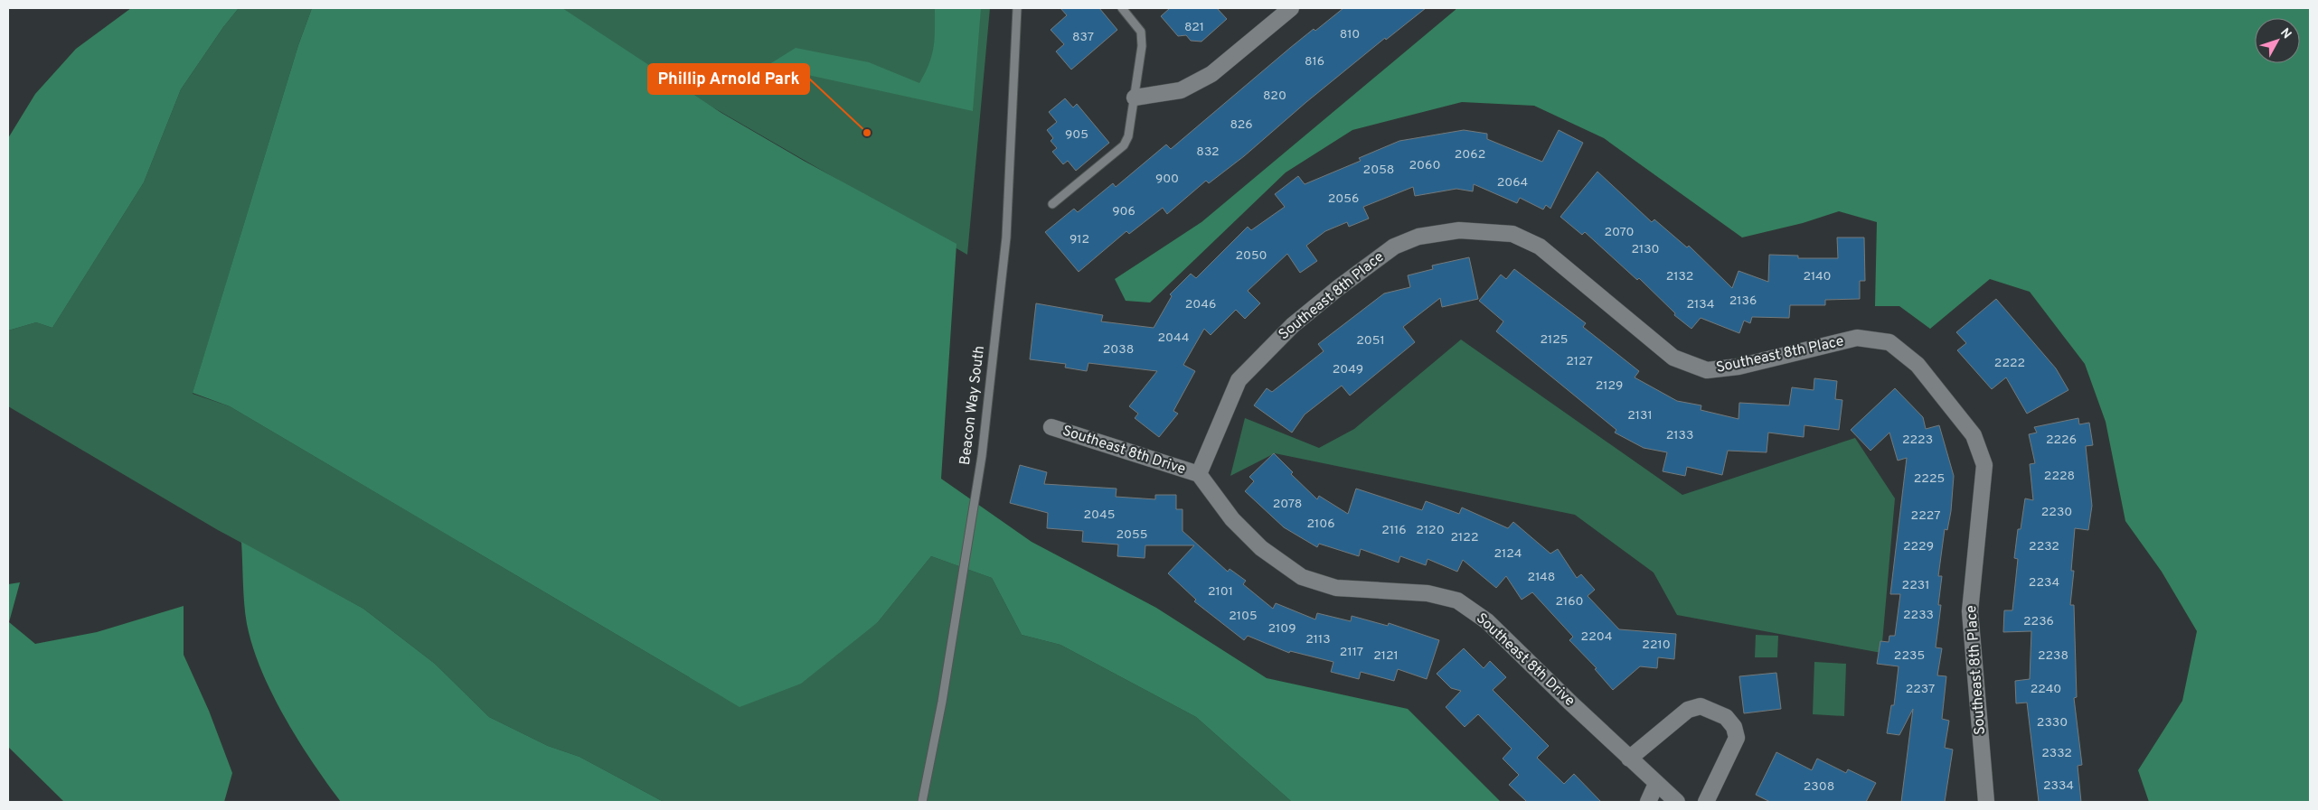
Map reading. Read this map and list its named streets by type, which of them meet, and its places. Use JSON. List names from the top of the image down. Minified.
{"streets":{"street":["Southeast 8th Place","Southeast 8th Drive"],"lane":["Beacon Way South"]},"crossings":[["Southeast 8th Place","Southeast 8th Drive"]],"places":["Phillip Arnold Park"],"house_numbers":["821","810","837","816","820","826","905","832","2062","2060","2058","900","2064","2056","906","2070","912","2130","2050","2132","2140","2136","2046","2134","2044","2125","2051","2038","2127","2222","2049","2129","2131","2133","2223","2226","2228","2225","2078","2230","2045","2227","2106","2116","2120","2055","2122","2229","2232","2124","2148","2234","2231","2101","2160","2233","2105","2236","2109","2204","2113","2210","2117","2121","2235","2238","2237","2240","2330","2332","2334","2308"],"north":"top right"}
